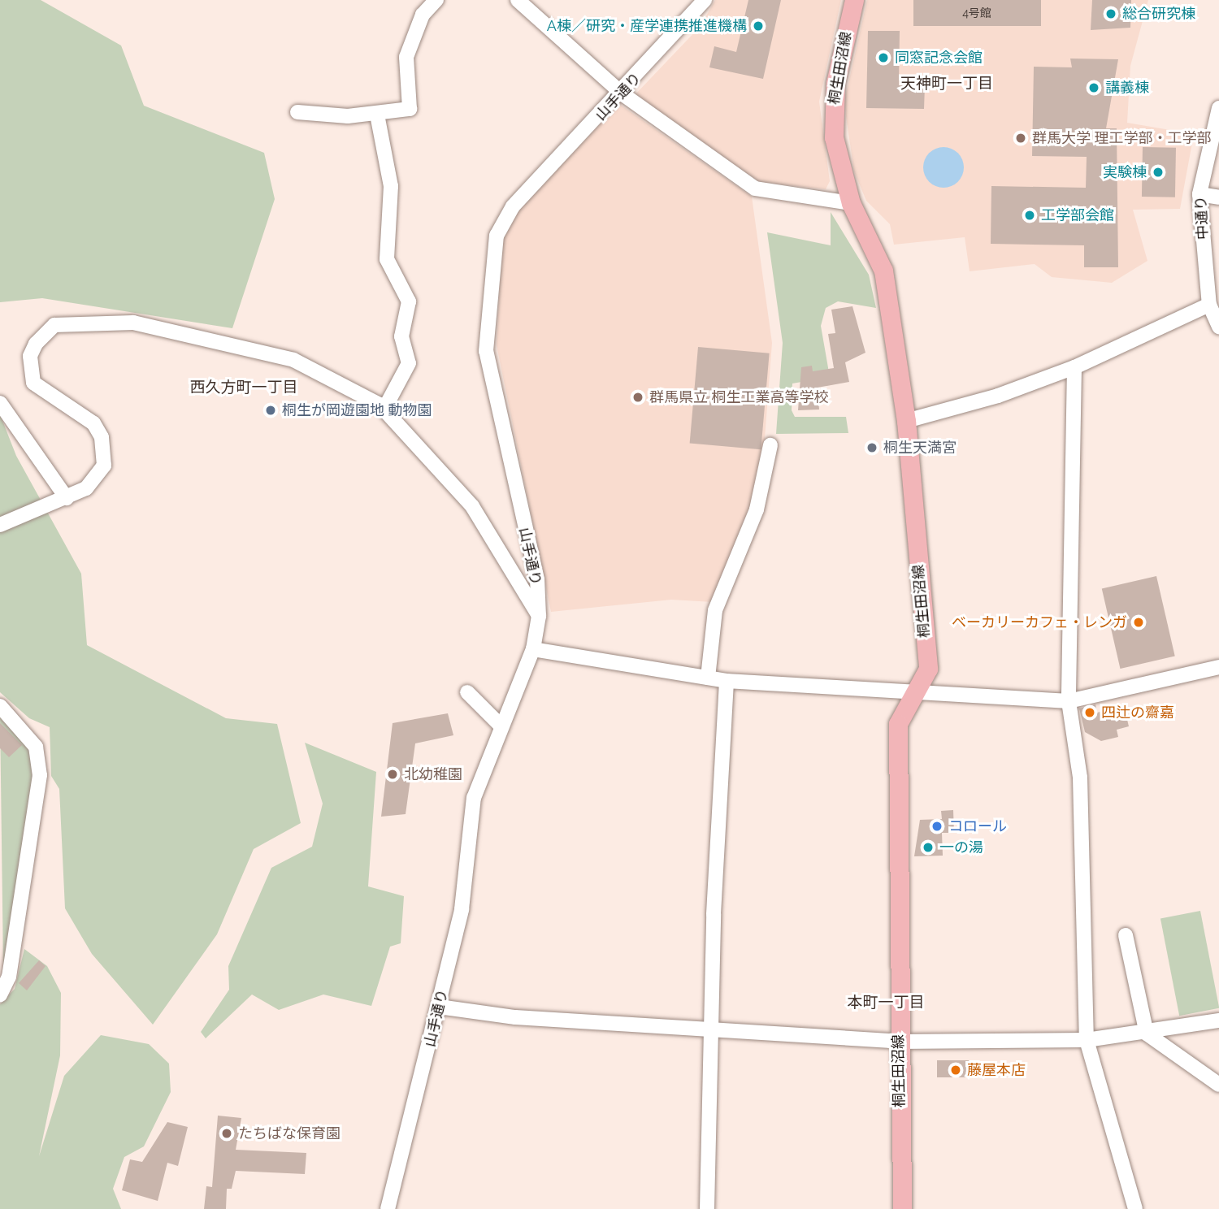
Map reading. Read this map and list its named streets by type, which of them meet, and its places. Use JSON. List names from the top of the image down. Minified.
{"streets":{"main road":["桐生田沼線"],"street":["山手通り","中通り"]},"districts":["天神町一丁目","西久方町一丁目","本町一丁目"],"places":["総合研究棟","A棟／研究・産学連携推進機構","同窓記念会館","講義棟","群馬大学 理工学部・工学部","実験棟","工学部会館","群馬県立 桐生工業高等学校","桐生が岡遊園地 動物園","桐生天満宮","ベーカリーカフェ・レンガ","四辻の齋嘉","北幼稚園","コロール","一の湯","藤屋本店","たちばな保育園"],"house_numbers":["4号館"]}
